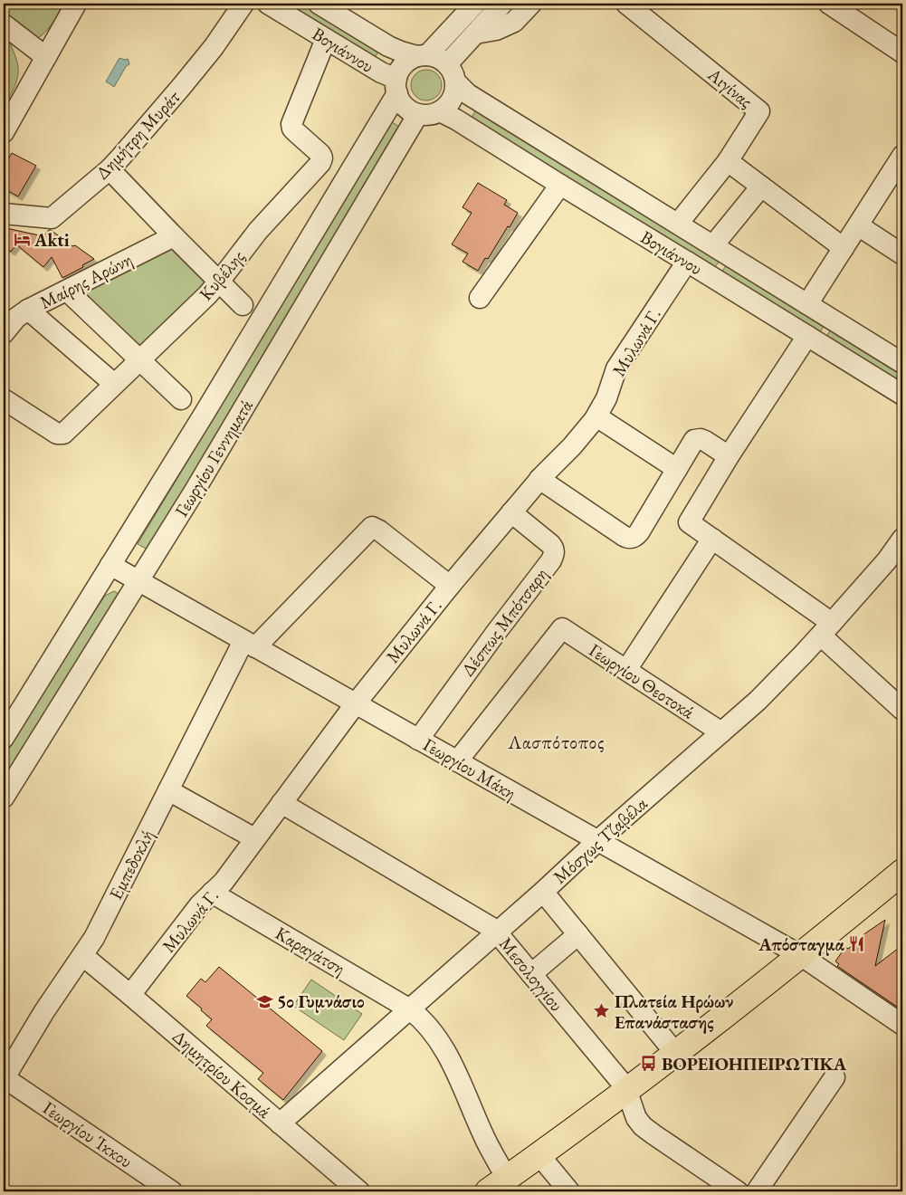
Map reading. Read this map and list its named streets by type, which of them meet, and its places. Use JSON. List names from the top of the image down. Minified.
{"streets":{"street":["Βογιάννου","Αιγίνας","Δημήτρη Μυράτ","Κυβέλης","Μαίρης Αρώνη","Μυλωνά Γ.","Γεωργίου Γεννηματά","Δέσπως Μπότσαρη","Γεωργίου Θεοτοκά","Γεωργίου Μάκη","Μόσχως Τζαβέλα","Εμπεδοκλή","Καραγάτση","Μεσολογγίου","Δημητρίου Κοσμά","Γεωργίου Ίκκου"]},"crossings":[["Βογιάννου","Κυβέλης"],["Βογιάννου","Μυλωνά Γ."],["Βογιάννου","Γεωργίου Γεννηματά"],["Μυλωνά Γ.","Δέσπως Μπότσαρη"],["Μυλωνά Γ.","Γεωργίου Μάκη"],["Μυλωνά Γ.","Εμπεδοκλή"],["Μυλωνά Γ.","Καραγάτση"],["Μυλωνά Γ.","Μεσολογγίου"],["Μυλωνά Γ.","Δημητρίου Κοσμά"],["Γεωργίου Γεννηματά","Γεωργίου Μάκη"],["Δέσπως Μπότσαρη","Γεωργίου Μάκη"],["Γεωργίου Θεοτοκά","Γεωργίου Μάκη"],["Γεωργίου Θεοτοκά","Μόσχως Τζαβέλα"],["Γεωργίου Μάκη","Μόσχως Τζαβέλα"],["Γεωργίου Μάκη","Εμπεδοκλή"],["Μόσχως Τζαβέλα","Καραγάτση"],["Μόσχως Τζαβέλα","Μεσολογγίου"],["Μόσχως Τζαβέλα","Δημητρίου Κοσμά"],["Εμπεδοκλή","Δημητρίου Κοσμά"],["Εμπεδοκλή","Γεωργίου Ίκκου"]],"districts":["Λασπότοπος"],"places":{"hotel":["Akti"],"restaurant":["Απόσταγμα"],"school or university":["5ο Γυμνάσιο"],"place":["Πλατεία Ηρώων Επανάστασης"],"bus stop":["ΒΟΡΕΙΟΗΠΕΙΡΩΤΙΚΑ"]}}
